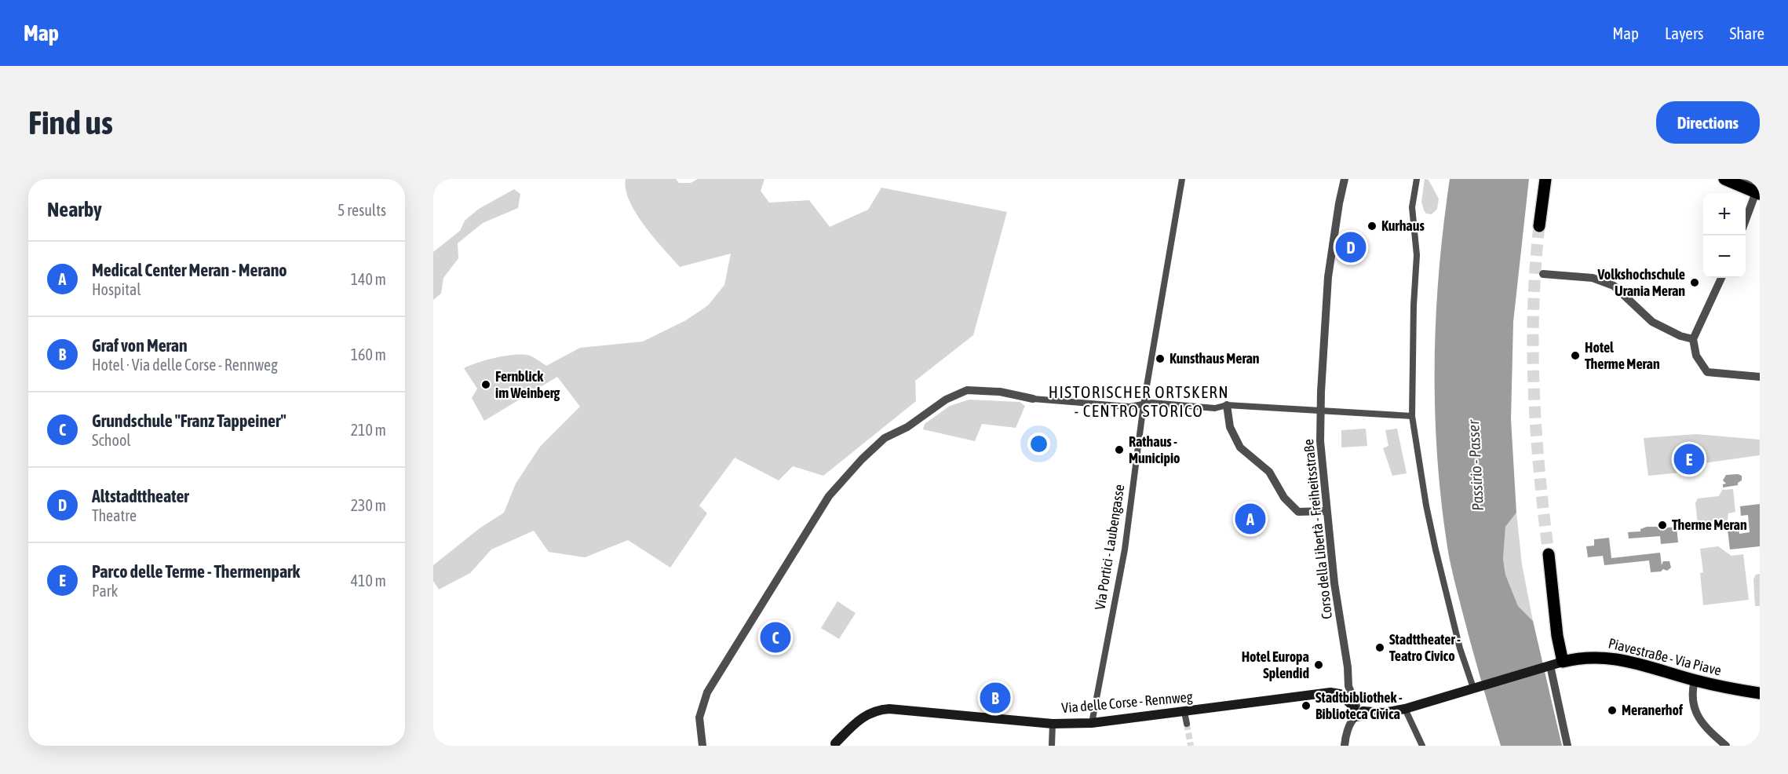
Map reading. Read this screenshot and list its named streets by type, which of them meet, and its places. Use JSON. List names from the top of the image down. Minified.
{"streets":{"main road":["Piavestraße - Via Piave","Via delle Corse - Rennweg"],"street":["Corso della Libertà - Freiheitsstraße","Via Portici - Laubengasse"]},"crossings":[["Corso della Libertà - Freiheitsstraße","Via delle Corse - Rennweg"],["Via Portici - Laubengasse","Via delle Corse - Rennweg"]],"districts":["HISTORISCHER ORTSKERN - CENTRO STORICO"],"water":["Passirio - Passer"],"places":["Kurhaus","Volkshochschule Urania Meran","Hotel Therme Meran","Kunsthaus Meran","Fernblick im Weinberg","Rathaus - Municipio","Therme Meran","Stadttheater - Teatro Civico","Hotel Europa Splendid","Stadtbibliothek - Biblioteca Civica","Meranerhof"],"page":{"header":"Map","nav":["Map","Layers","Share"],"buttons":"Directions","title":"Find us","heading":["Nearby","5 results"],"map_buttons":["+","−"],"pins":["D","E","A","C","B"],"list":[{"mark":"A","name":"Medical Center Meran - Merano","note":"Hospital","value":"140 m"},{"mark":"B","name":"Graf von Meran","note":"Hotel · Via delle Corse - Rennweg","value":"160 m"},{"mark":"C","name":"Grundschule \"Franz Tappeiner\"","note":"School","value":"210 m"},{"mark":"D","name":"Altstadttheater","note":"Theatre","value":"230 m"},{"mark":"E","name":"Parco delle Terme - Thermenpark","note":"Park","value":"410 m"}]}}
